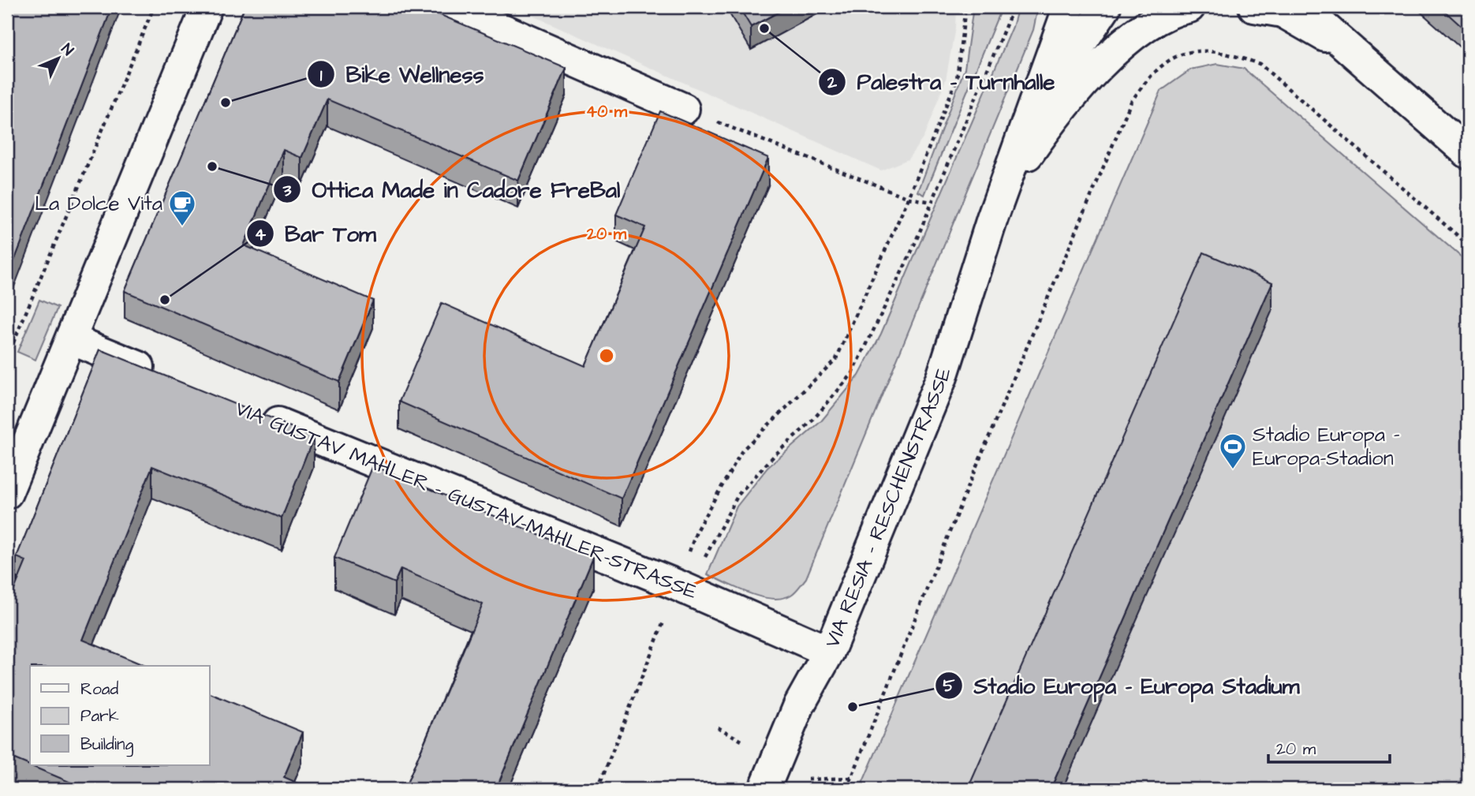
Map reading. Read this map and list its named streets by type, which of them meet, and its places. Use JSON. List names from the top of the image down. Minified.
{"streets":{"main road":["VIA GUSTAV MAHLER - GUSTAV-MAHLER-STRASSE","VIA RESIA - RESCHENSTRASSE"]},"crossings":[["VIA GUSTAV MAHLER - GUSTAV-MAHLER-STRASSE","VIA RESIA - RESCHENSTRASSE"]],"places":{"other":["Palestra - Turnhalle","Bike Wellness","Ottica Made in Cadore FreBal","Bar Tom","Stadio Europa - Europa Stadium"],"cafe":["La Dolce Vita"],"sports":["Stadio Europa - Europa-Stadion"]},"legend":["Road","Park","Building"],"scale_bar":"20 m","north":"top right","rings":["40 m","20 m"]}
